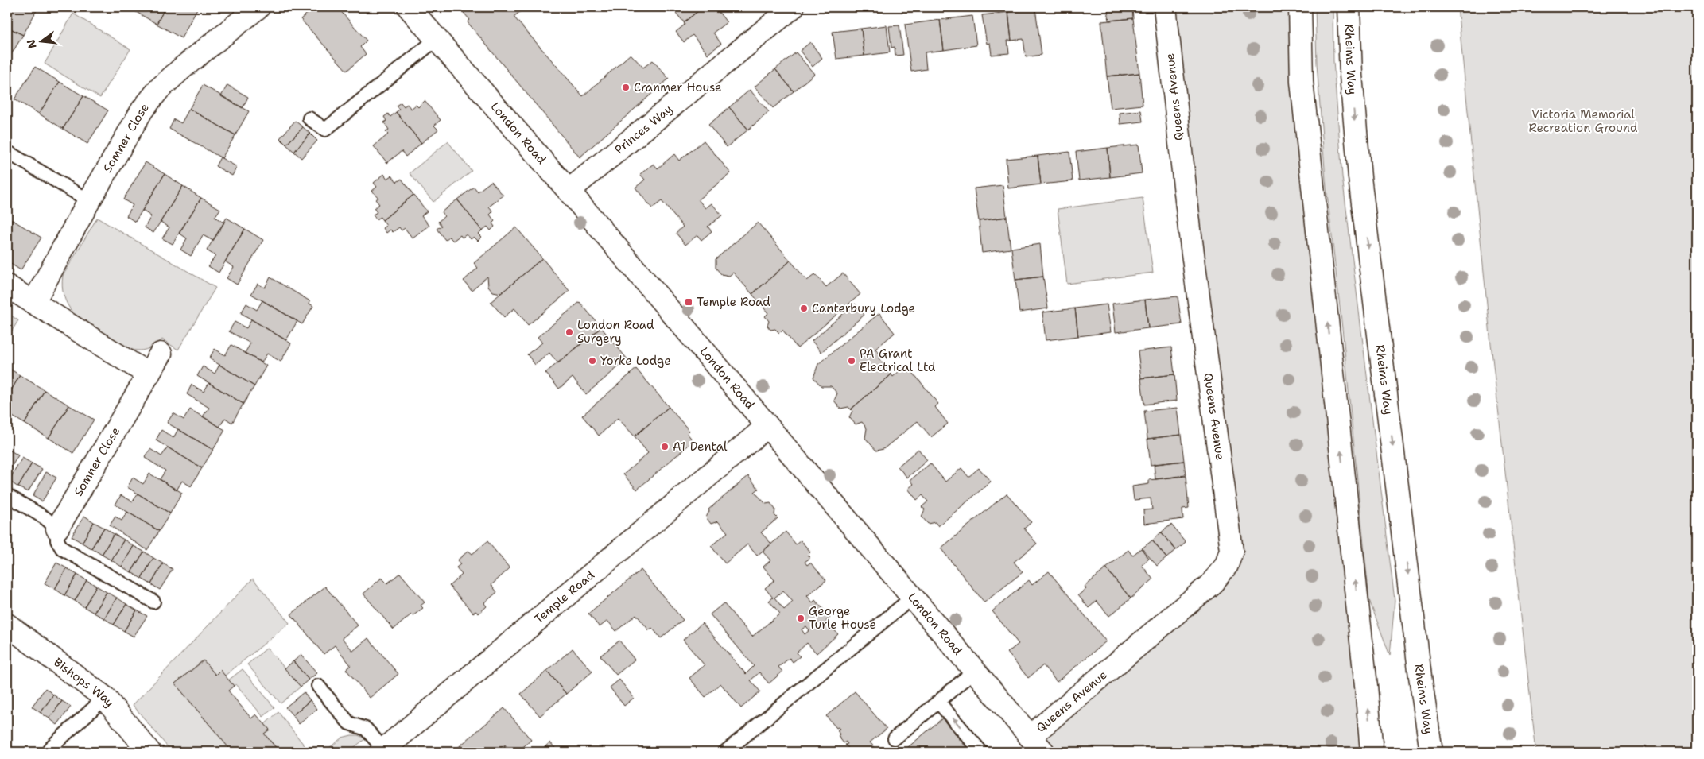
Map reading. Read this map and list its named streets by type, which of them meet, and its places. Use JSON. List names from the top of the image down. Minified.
{"streets":{"street":["Rheims Way","Queens Avenue","Princes Way","London Road","Somner Close","Temple Road","Bishops Way"]},"crossings":[["Queens Avenue","London Road"],["Princes Way","London Road"],["London Road","Temple Road"]],"parks":["Victoria Memorial Recreation Ground"],"places":{"other":["Cranmer House","Canterbury Lodge","London Road Surgery","Yorke Lodge","PA Grant Electrical Ltd","A1 Dental","George Turle House"],"transit":["Temple Road"]},"north":"left"}
